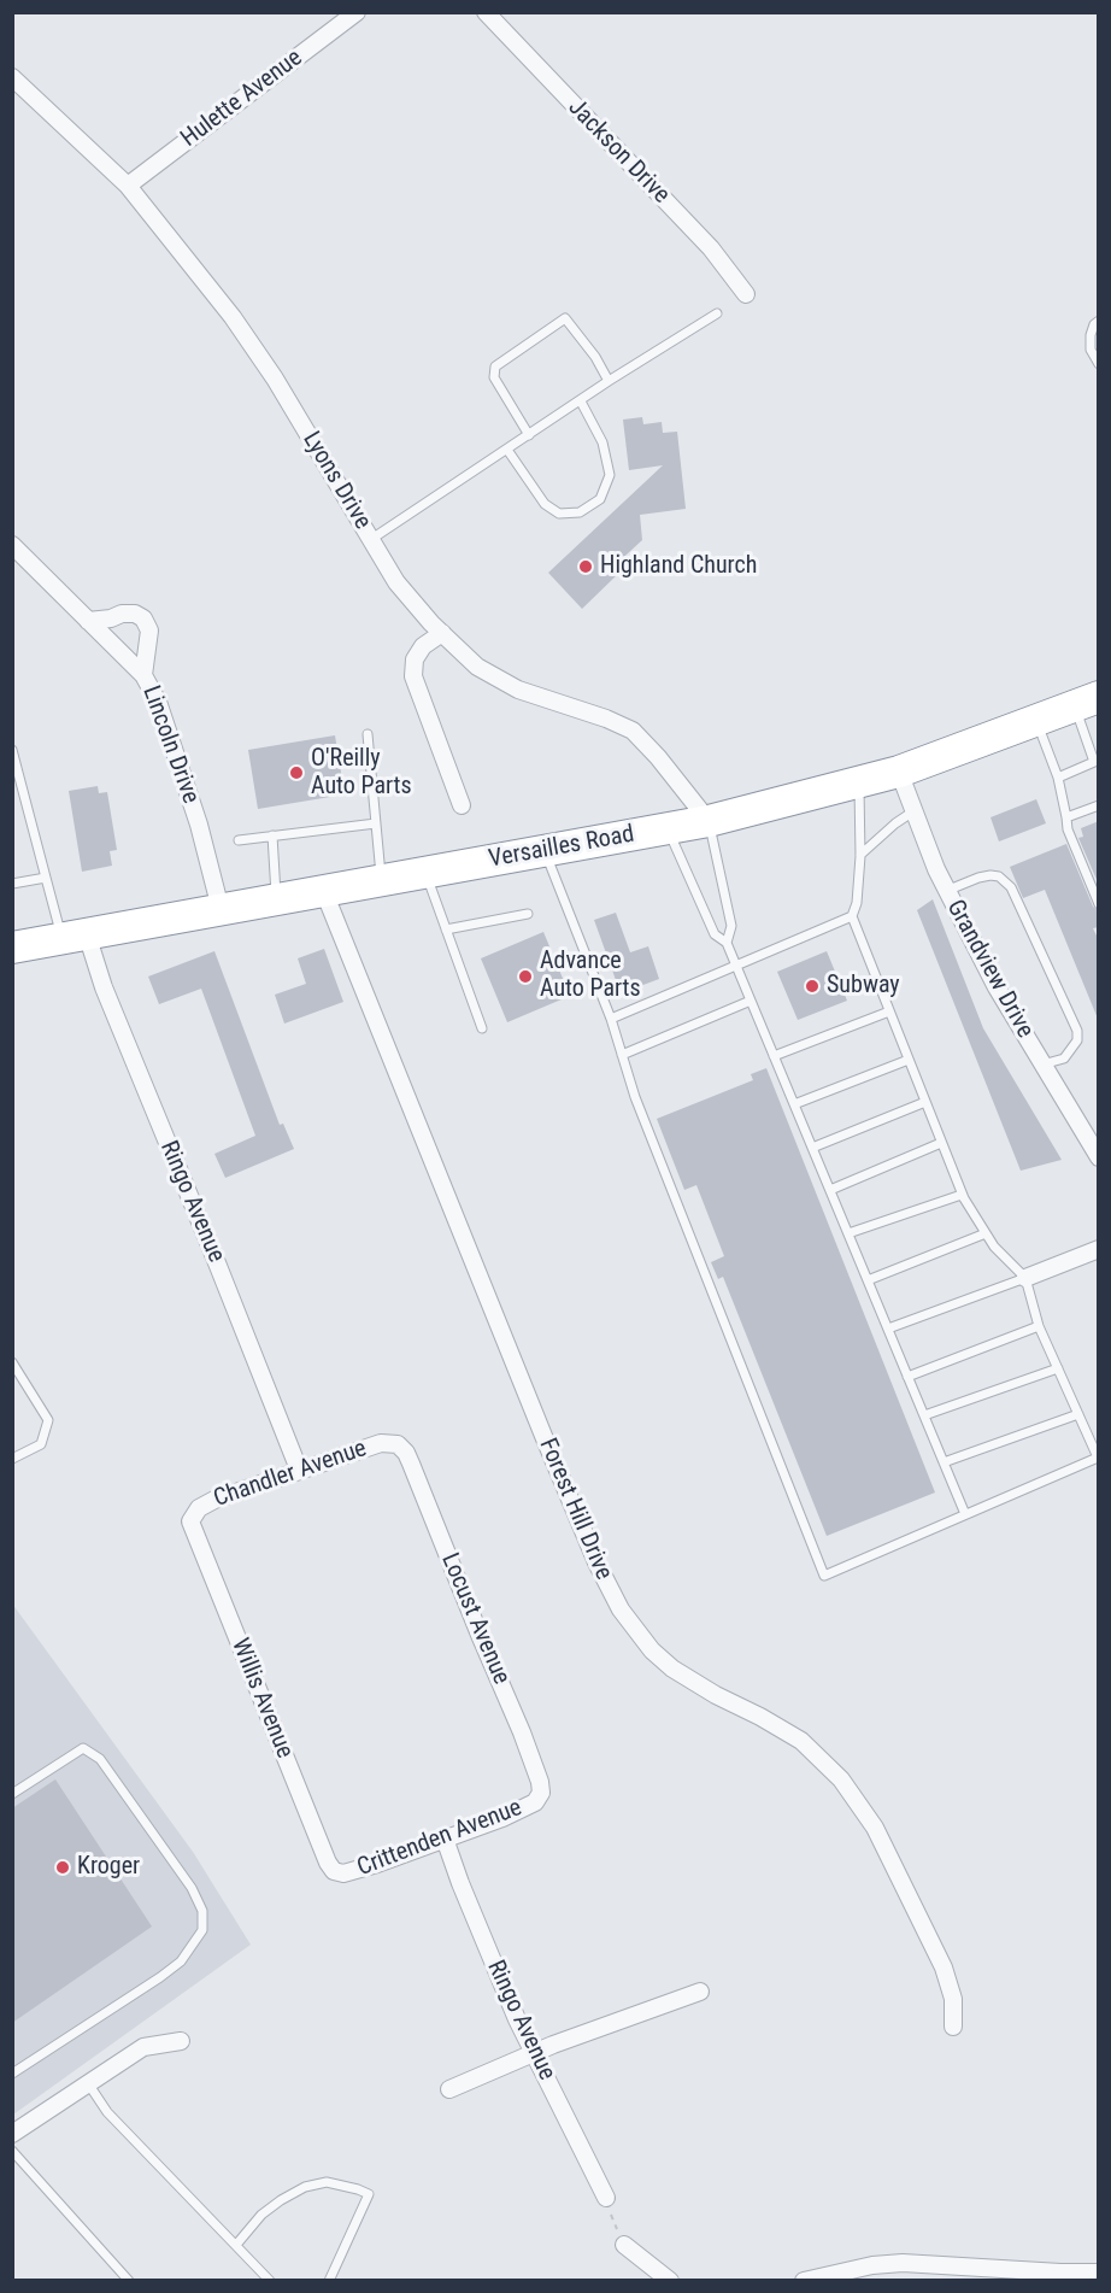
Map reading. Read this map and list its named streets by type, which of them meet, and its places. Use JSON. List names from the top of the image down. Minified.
{"streets":{"highway":["Versailles Road"],"street":["Hulette Avenue","Jackson Drive","Lyons Drive","Lincoln Drive","Grandview Drive","Ringo Avenue","Chandler Avenue","Forest Hill Drive","Locust Avenue","Willis Avenue","Crittenden Avenue"]},"crossings":[["Hulette Avenue","Lyons Drive"],["Lyons Drive","Versailles Road"],["Lincoln Drive","Versailles Road"],["Versailles Road","Grandview Drive"],["Versailles Road","Ringo Avenue"],["Versailles Road","Forest Hill Drive"],["Ringo Avenue","Chandler Avenue"],["Ringo Avenue","Crittenden Avenue"],["Chandler Avenue","Locust Avenue"],["Chandler Avenue","Willis Avenue"],["Locust Avenue","Crittenden Avenue"],["Willis Avenue","Crittenden Avenue"]],"places":["Highland Church","O'Reilly Auto Parts","Advance Auto Parts","Subway","Kroger"]}
